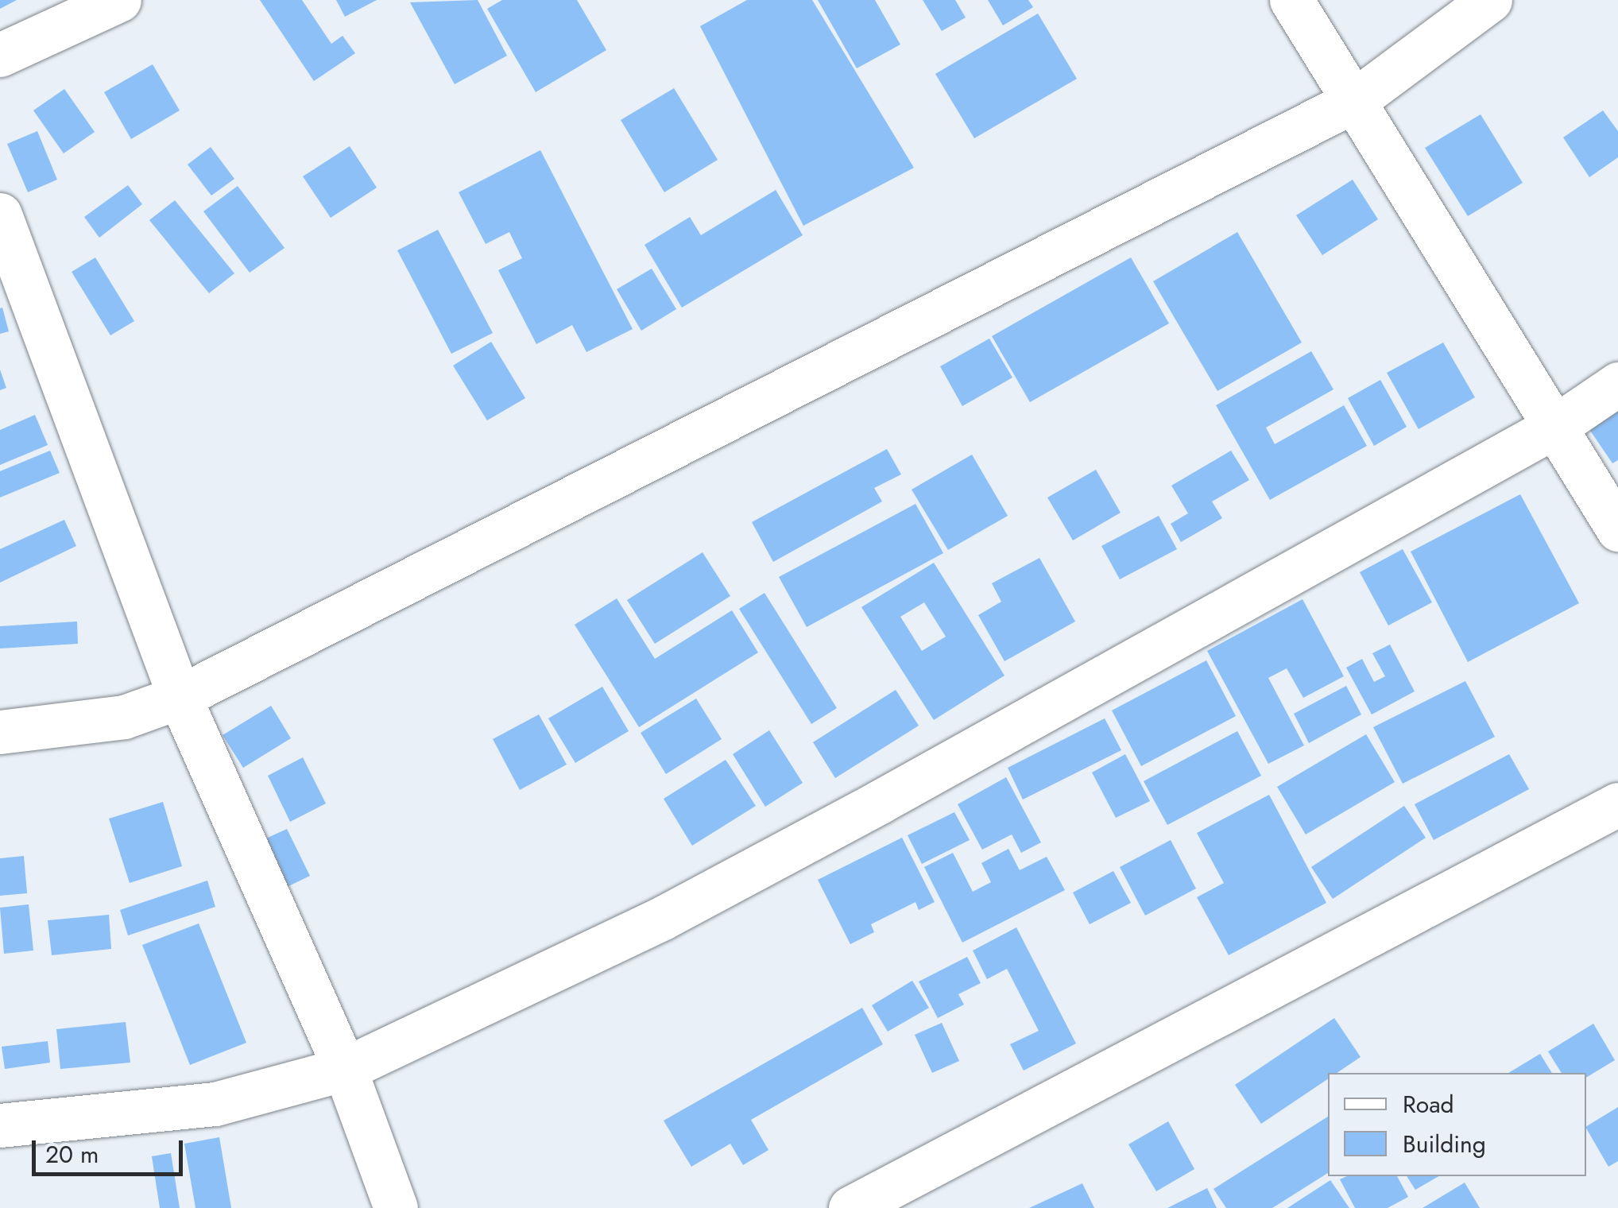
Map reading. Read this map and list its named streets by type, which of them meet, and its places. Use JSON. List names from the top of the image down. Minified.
{"legend":["Road","Building"],"scale_bar":"20 m"}
